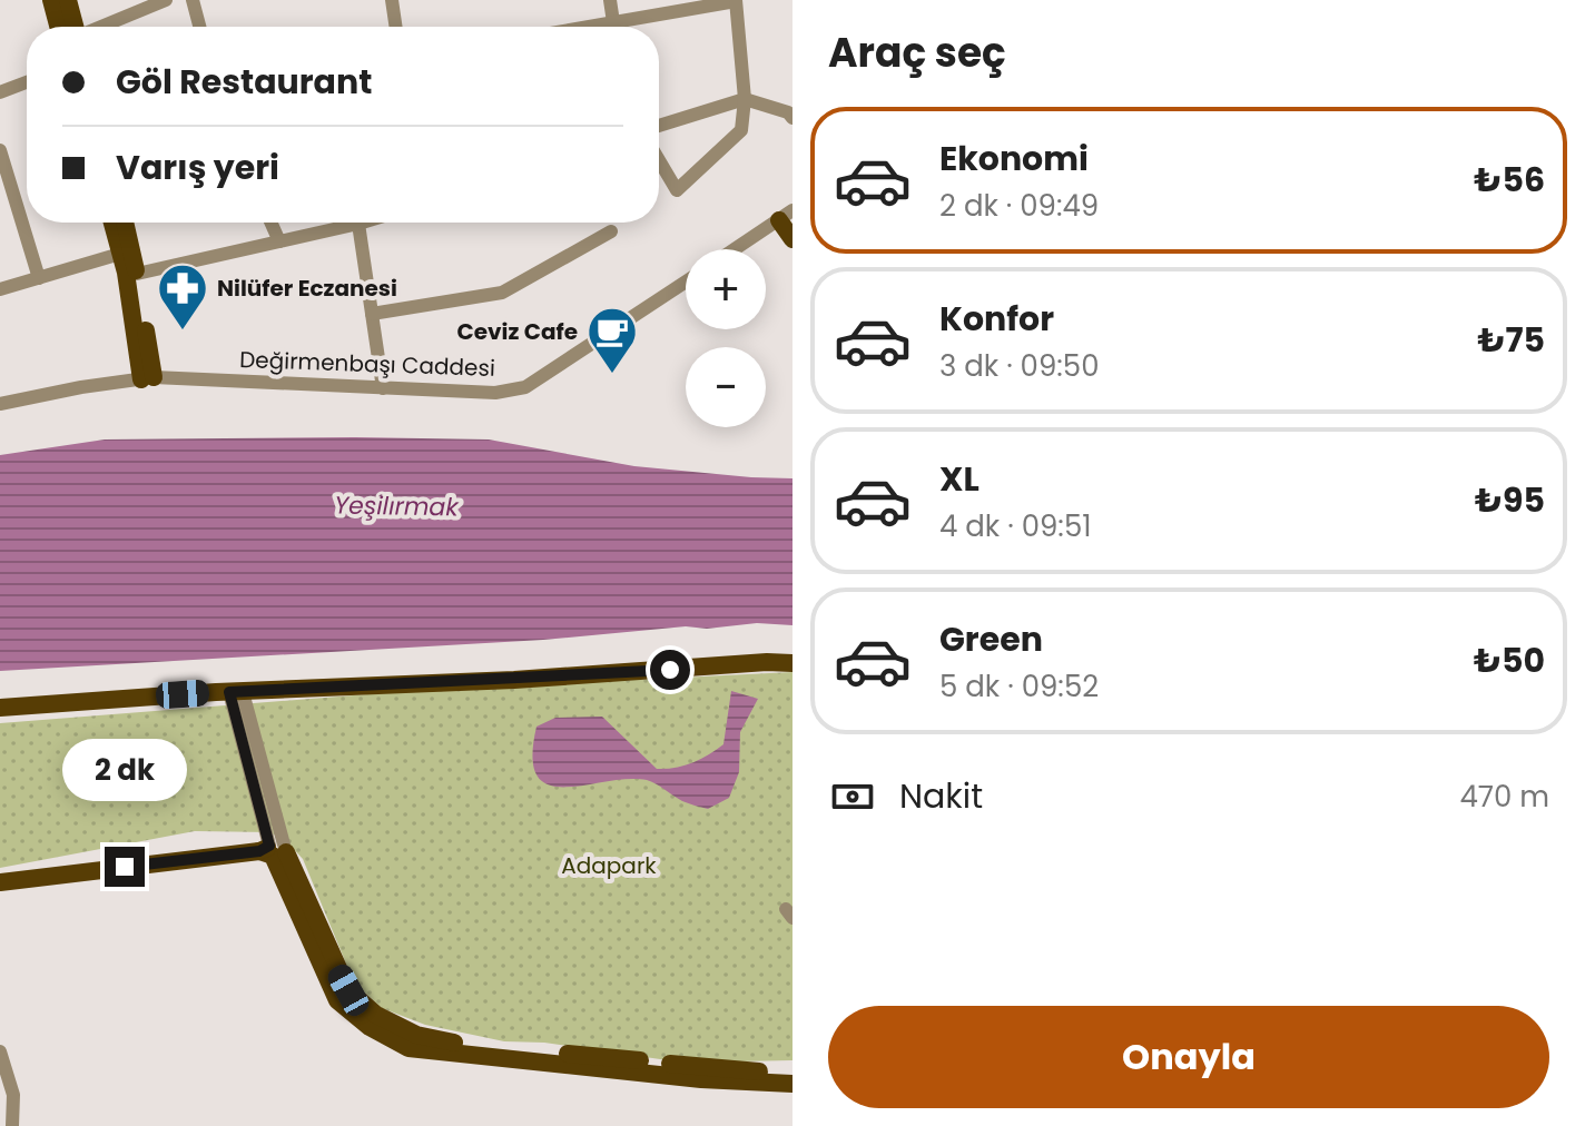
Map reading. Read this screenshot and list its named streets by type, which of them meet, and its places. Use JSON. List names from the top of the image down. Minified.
{"streets":{"street":["Değirmenbaşı Caddesi"]},"water":["Yeşilırmak"],"parks":["Adapark"],"places":{"pharmacy":["Nilüfer Eczanesi"],"cafe":["Ceviz Cafe"]},"page":{"heading":"Araç seç","banner":["Göl Restaurant","Varış yeri"],"list":[{"name":"Ekonomi","note":"2 dk · 09:49","value":"₺56"},{"name":"Konfor","note":"3 dk · 09:50","value":"₺75"},{"name":"XL","note":"4 dk · 09:51","value":"₺95"},{"name":"Green","note":"5 dk · 09:52","value":"₺50"}],"map_buttons":["+","−"],"bubble":"2 dk","pay":["Nakit","470 m"],"buttons":"Onayla"}}
